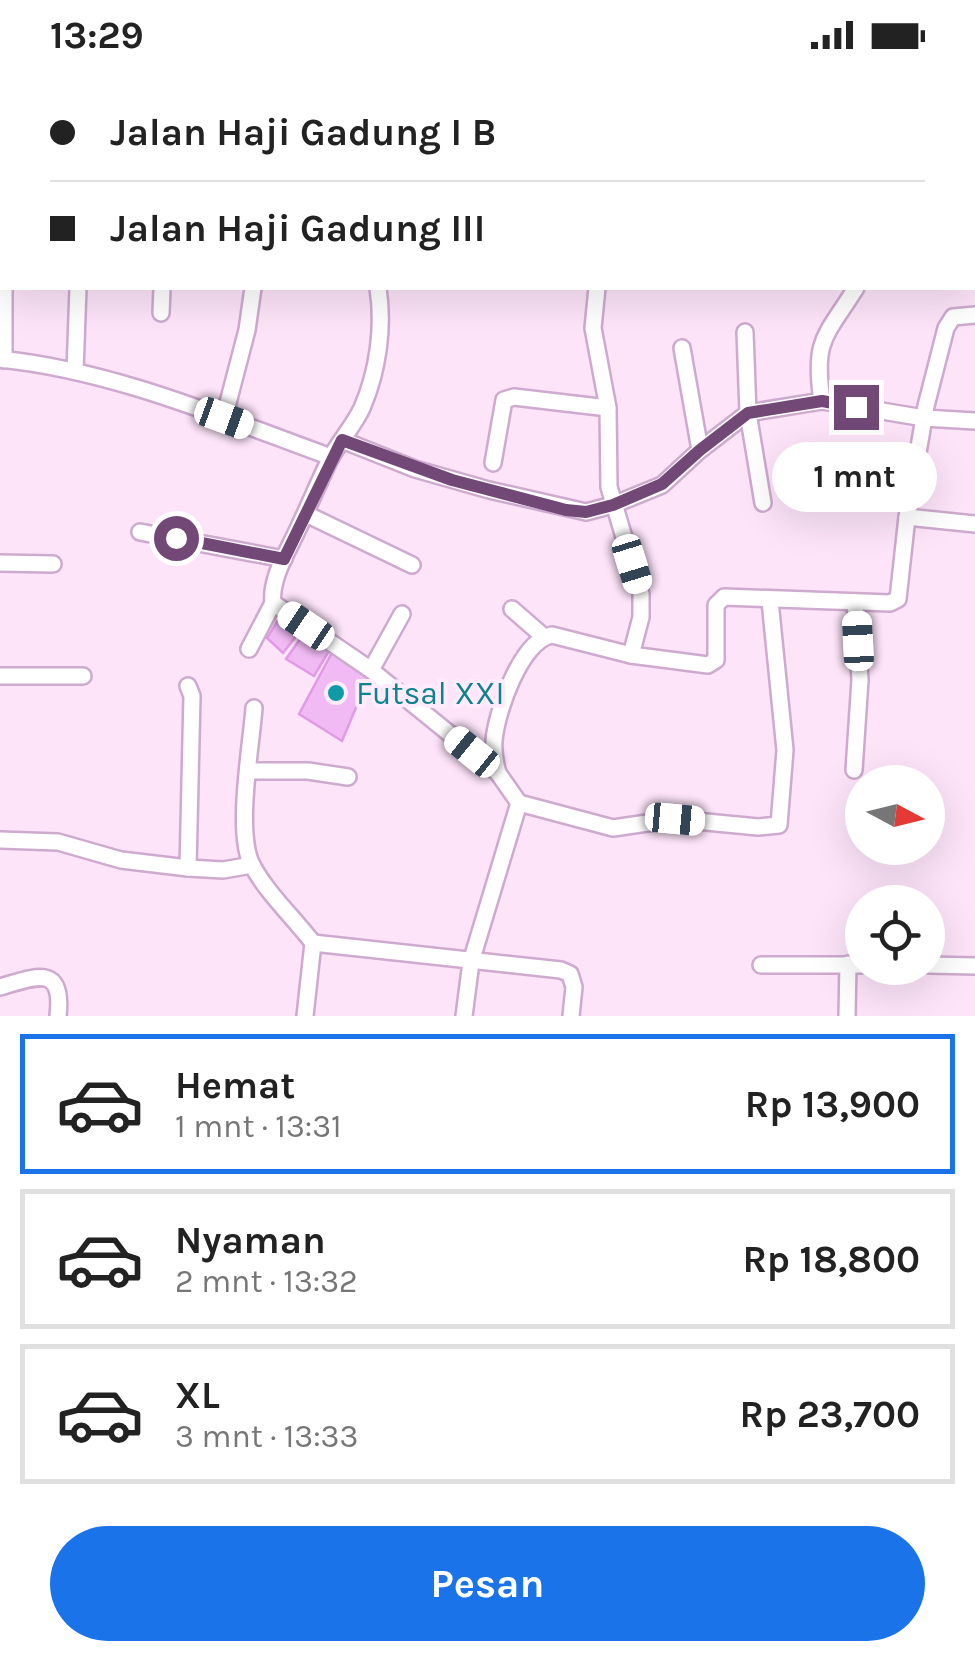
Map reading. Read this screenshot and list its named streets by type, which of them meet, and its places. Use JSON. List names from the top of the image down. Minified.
{"places":["Futsal XXI"],"north":"right","page":{"status":"13:29","banner":["Jalan Haji Gadung I B","Jalan Haji Gadung III"],"bubble":"1 mnt","list":[{"name":"Hemat","note":"1 mnt · 13:31","value":"Rp 13,900"},{"name":"Nyaman","note":"2 mnt · 13:32","value":"Rp 18,800"},{"name":"XL","note":"3 mnt · 13:33","value":"Rp 23,700"}],"buttons":"Pesan"}}
